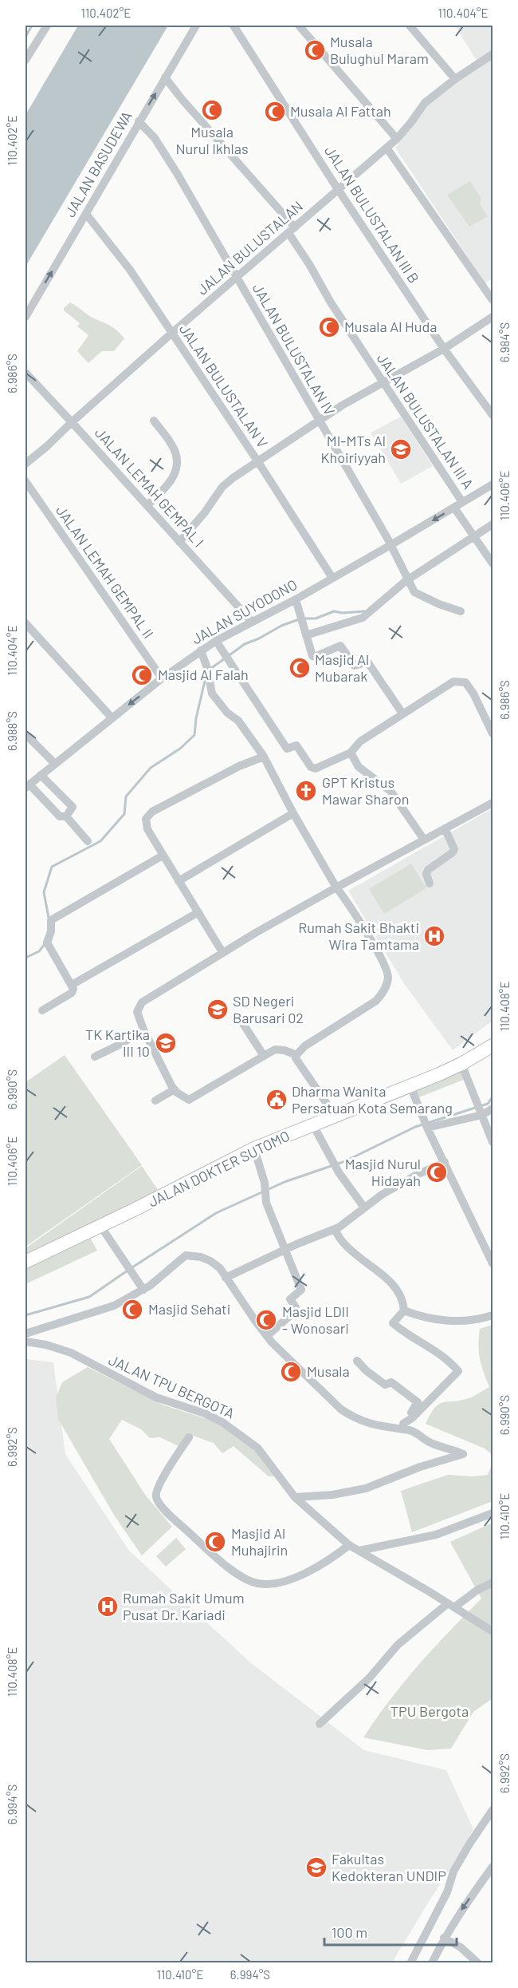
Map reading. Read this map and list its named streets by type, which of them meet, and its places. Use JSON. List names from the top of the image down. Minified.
{"streets":{"highway":["JALAN DOKTER SUTOMO"],"street":["JALAN BASUDEWA","JALAN BULUSTALAN III B","JALAN BULUSTALAN","JALAN BULUSTALAN IV","JALAN BULUSTALAN V","JALAN BULUSTALAN III A","JALAN LEMAH GEMPAL I","JALAN LEMAH GEMPAL II","JALAN SUYODONO","JALAN TPU BERGOTA"]},"crossings":[["JALAN BASUDEWA","JALAN BULUSTALAN IV"],["JALAN BASUDEWA","JALAN BULUSTALAN V"],["JALAN BASUDEWA","JALAN BULUSTALAN III A"],["JALAN BULUSTALAN III B","JALAN BULUSTALAN"],["JALAN BULUSTALAN","JALAN BULUSTALAN IV"],["JALAN BULUSTALAN","JALAN BULUSTALAN V"],["JALAN BULUSTALAN","JALAN BULUSTALAN III A"],["JALAN BULUSTALAN","JALAN LEMAH GEMPAL I"],["JALAN BULUSTALAN IV","JALAN SUYODONO"],["JALAN BULUSTALAN V","JALAN SUYODONO"],["JALAN BULUSTALAN III A","JALAN SUYODONO"],["JALAN LEMAH GEMPAL I","JALAN SUYODONO"],["JALAN LEMAH GEMPAL II","JALAN SUYODONO"]],"one_way":["JALAN BASUDEWA"],"parks":["TPU Bergota"],"places":{"mosque":["Musala Bulughul Maram","Musala Nurul Ikhlas","Musala Al Fattah","Musala Al Huda","Masjid Al Mubarak","Masjid Al Falah","Masjid Nurul Hidayah","Masjid Sehati","Masjid LDII - Wonosari","Musala","Masjid Al Muhajirin"],"school or university":["MI-MTs Al Khoiriyyah","SD Negeri Barusari 02","TK Kartika III 10","Fakultas Kedokteran UNDIP"],"church":["GPT Kristus Mawar Sharon"],"hospital":["Rumah Sakit Bhakti Wira Tamtama","Rumah Sakit Umum Pusat Dr. Kariadi"],"public building":["Dharma Wanita Persatuan Kota Semarang"]},"scale_bar":"100 m","coordinates":["110.402°E","110.404°E","6.984°S","6.986°S","110.406°E","6.988°S","110.408°E","6.990°S","6.992°S","110.410°E","6.994°S"]}
